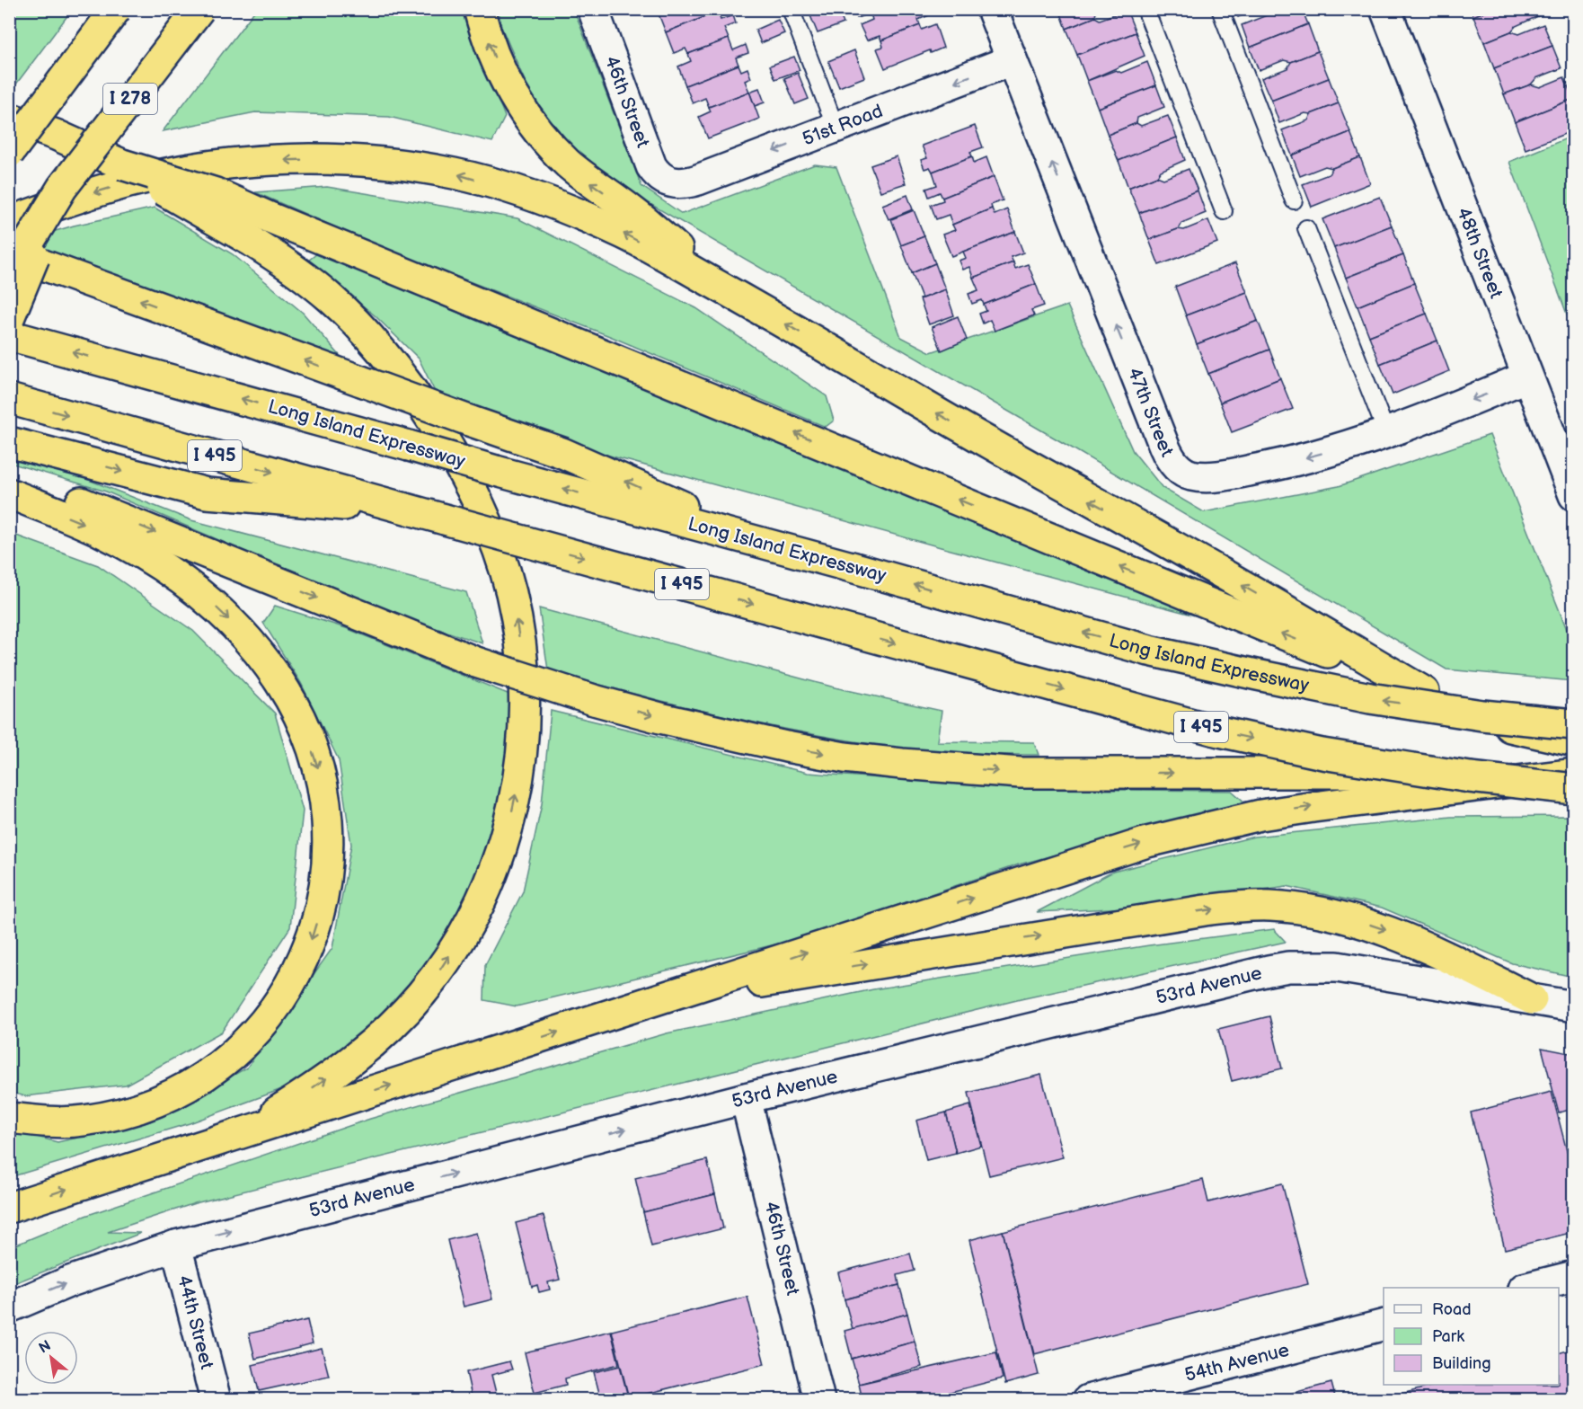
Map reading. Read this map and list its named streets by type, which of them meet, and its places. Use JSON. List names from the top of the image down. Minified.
{"streets":{"highway":["I 278","Long Island Expressway","I 495"],"street":["46th Street","51st Road","48th Street","47th Street","53rd Avenue","44th Street","54th Avenue"]},"crossings":[["46th Street","51st Road"],["46th Street","53rd Avenue"],["51st Road","47th Street"],["48th Street","47th Street"],["53rd Avenue","44th Street"]],"one_way":["51st Road","53rd Avenue"],"legend":["Road","Park","Building"],"north":"top left"}
